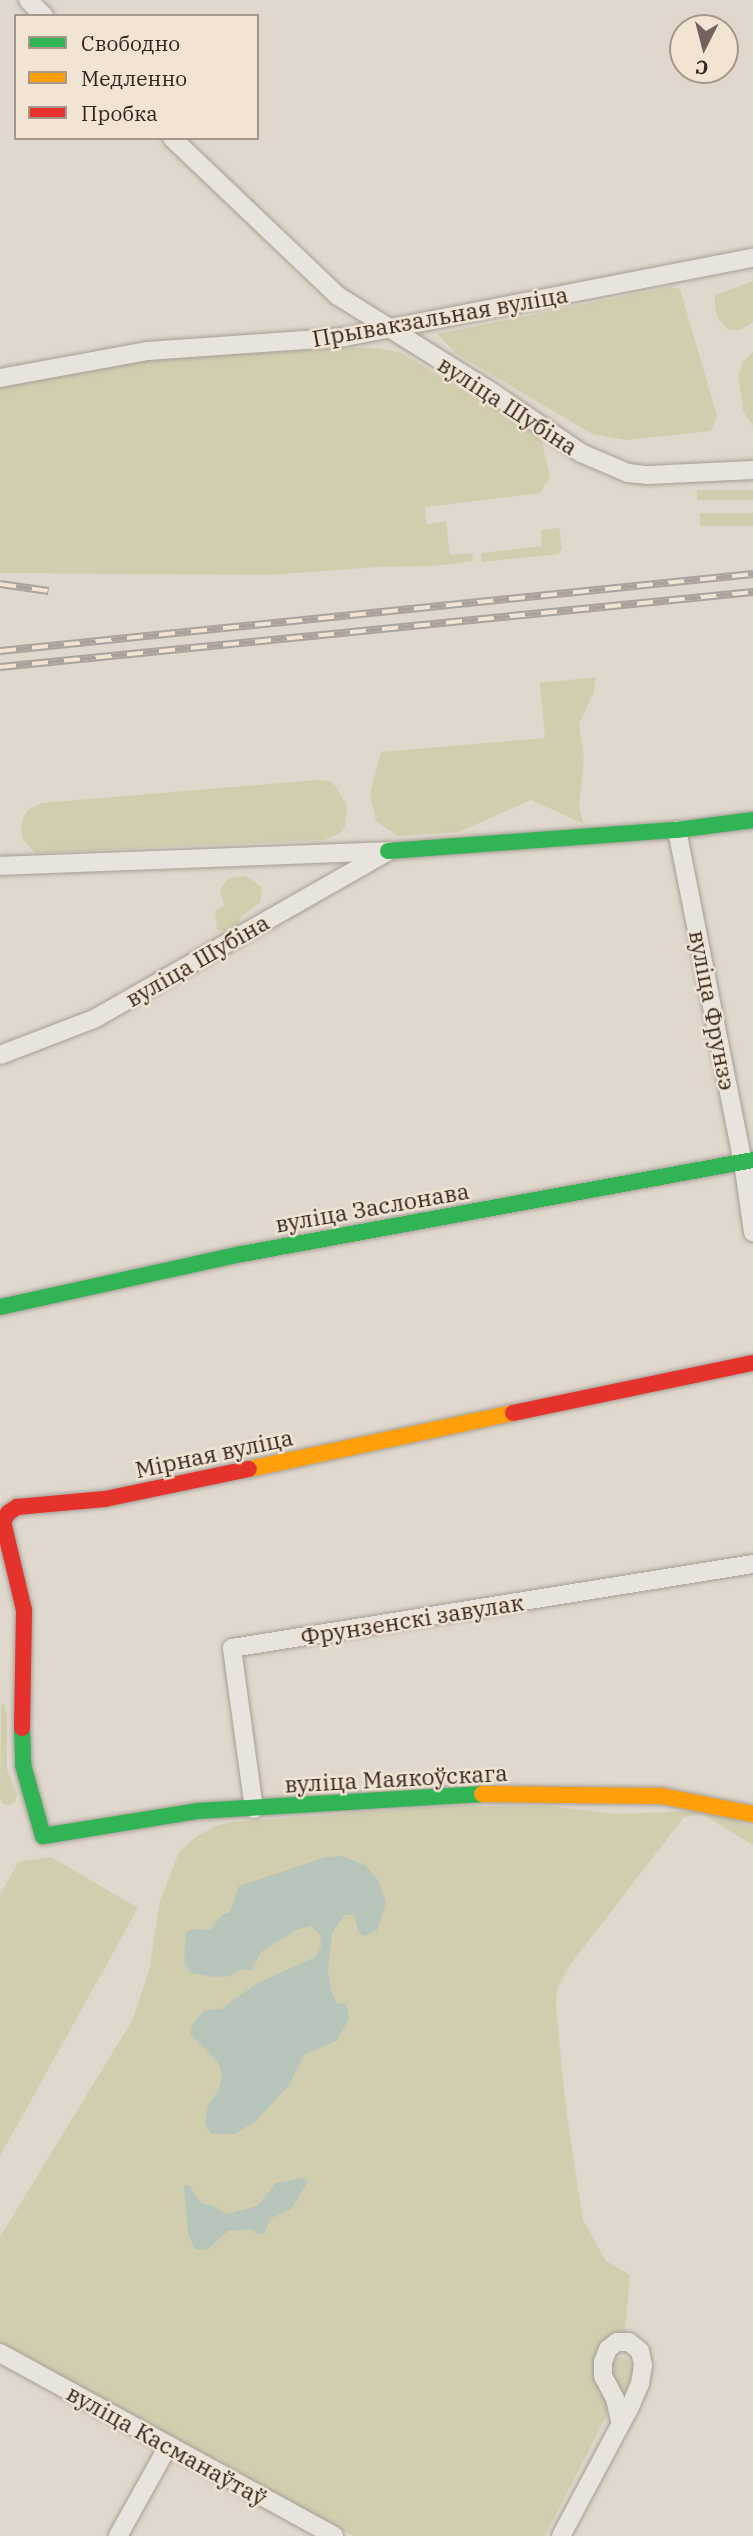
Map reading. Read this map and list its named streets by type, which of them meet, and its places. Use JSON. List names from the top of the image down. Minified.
{"streets":{"street":["Прывакзальная вуліца","вуліца Шубіна","вуліца Фрунзэ","вуліца Заслонава","Мірная вуліца","Фрунзенскі завулак","вуліца Маякоўскага","вуліца Касманаўтаў"]},"crossings":[["Прывакзальная вуліца","вуліца Шубіна"],["вуліца Шубіна","вуліца Фрунзэ"],["вуліца Фрунзэ","вуліца Заслонава"],["Мірная вуліца","вуліца Маякоўскага"],["Фрунзенскі завулак","вуліца Маякоўскага"]],"legend":["Свободно","Медленно","Пробка"],"north":"bottom"}
